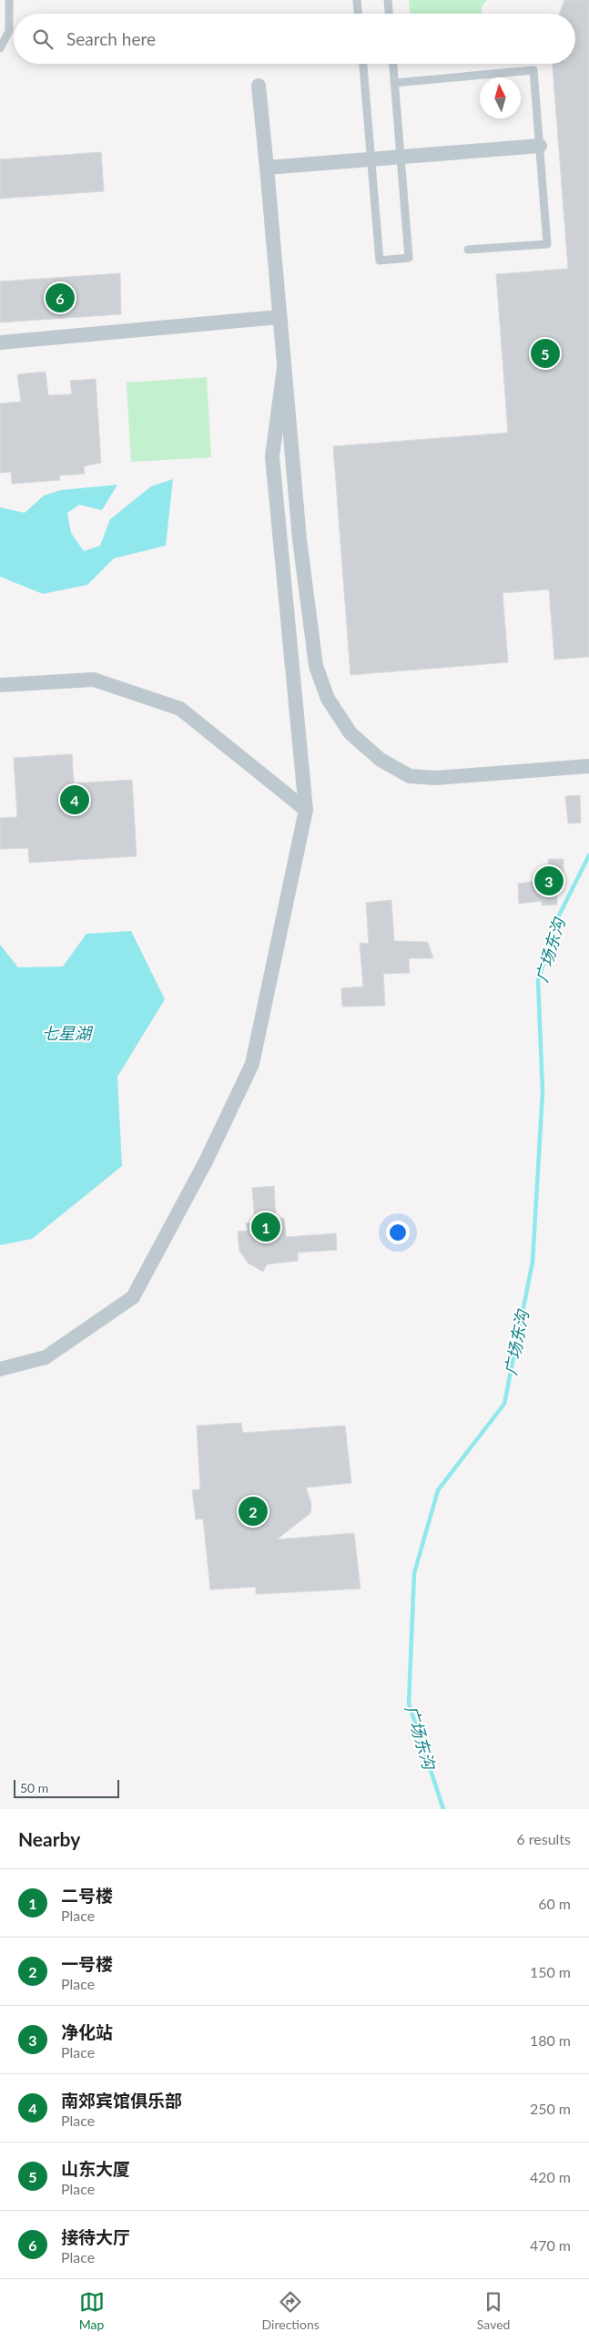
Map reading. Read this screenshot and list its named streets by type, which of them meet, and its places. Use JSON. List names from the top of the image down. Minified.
{"water":["广场东沟","七星湖"],"scale_bar":"50 m","north":"top","page":{"search":"Search here","pins":["6","5","4","3","1","2"],"scale":"50 m","heading":["Nearby","6 results"],"list":[{"mark":"1","name":"二号楼","note":"Place","value":"60 m"},{"mark":"2","name":"一号楼","note":"Place","value":"150 m"},{"mark":"3","name":"净化站","note":"Place","value":"180 m"},{"mark":"4","name":"南郊宾馆俱乐部","note":"Place","value":"250 m"},{"mark":"5","name":"山东大厦","note":"Place","value":"420 m"},{"mark":"6","name":"接待大厅","note":"Place","value":"470 m"}],"nav":["Map","Directions","Saved"]}}
